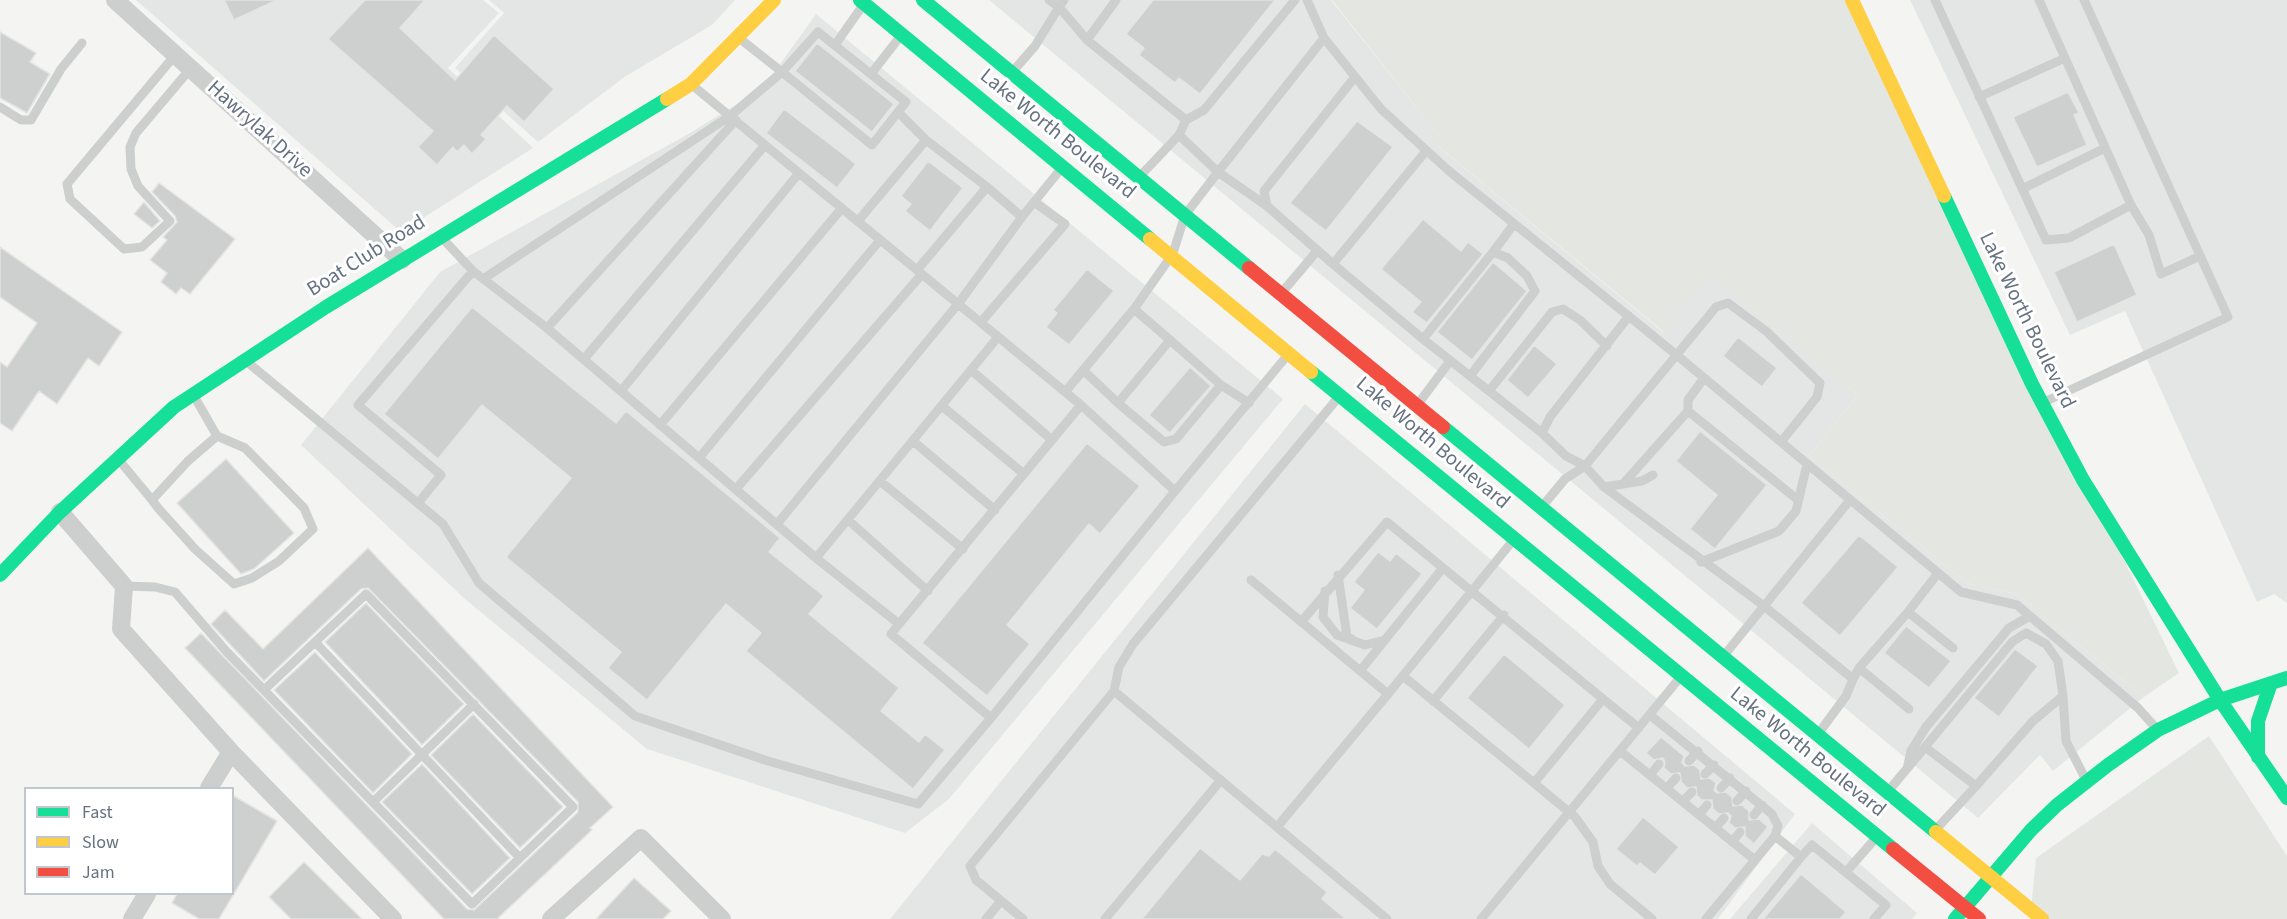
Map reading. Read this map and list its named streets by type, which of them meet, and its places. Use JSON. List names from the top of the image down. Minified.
{"streets":{"main road":["Lake Worth Boulevard","Boat Club Road"],"street":["Hawrylak Drive"]},"crossings":[["Hawrylak Drive","Boat Club Road"]],"legend":["Fast","Slow","Jam"]}
